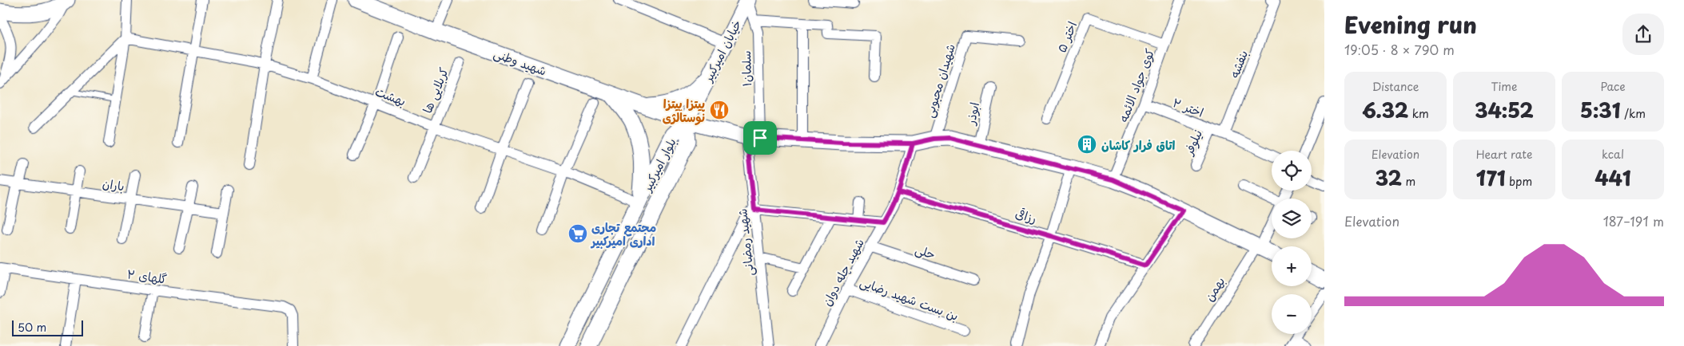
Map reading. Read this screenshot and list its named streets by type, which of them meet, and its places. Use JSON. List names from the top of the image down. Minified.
{"streets":{"main road":["خیابان امیرکبیر","شهید وطنی","بلوار امیرکبیر"],"street":["اختر ۵","بنفشه","سلمان۱","شهیدان محبوبی","کوی جواد الائمه","کربلایی ها","بهشت","اختر ۲","ابوذر","نیلوفر","باران","رزاقی","شهید رمضانی","حلی","شهید چله دوان","گلهای ۲","بهمن","بن بست شهید رضایی"]},"crossings":[["اختر ۵","کوی جواد الائمه"],["خیابان امیرکبیر","شهید وطنی"],["خیابان امیرکبیر","سلمان۱"],["خیابان امیرکبیر","بلوار امیرکبیر"],["شهید وطنی","سلمان۱"],["شهید وطنی","شهیدان محبوبی"],["شهید وطنی","کوی جواد الائمه"],["شهید وطنی","ابوذر"],["شهید وطنی","بلوار امیرکبیر"],["شهید وطنی","شهید رمضانی"],["شهید وطنی","شهید چله دوان"],["شهید وطنی","بهمن"],["بنفشه","اختر ۲"],["سلمان۱","شهید رمضانی"],["کوی جواد الائمه","اختر ۲"],["کربلایی ها","بهشت"],["بهشت","بلوار امیرکبیر"],["اختر ۲","نیلوفر"],["رزاقی","شهید چله دوان"],["حلی","شهید چله دوان"],["شهید چله دوان","بن بست شهید رضایی"]],"places":{"restaurant":["پیتزا پیتزا نوستالژی"],"building":["اتاق فرار کاشان"],"supermarket":["مجتمع تجاری اداری امیرکبیر"]},"scale_bar":"50 m","page":{"heading":["Evening run","19:05 · 8 × 790 m"],"stats":[["Distance","6.32 km"],["Time","34:52"],["Pace","5:31 /km"],["Elevation","32 m"],["Heart rate","171 bpm"],["kcal","441"]],"map_buttons":["+","−"],"chart":["Elevation","187–191 m"],"scale":"50 m"}}
